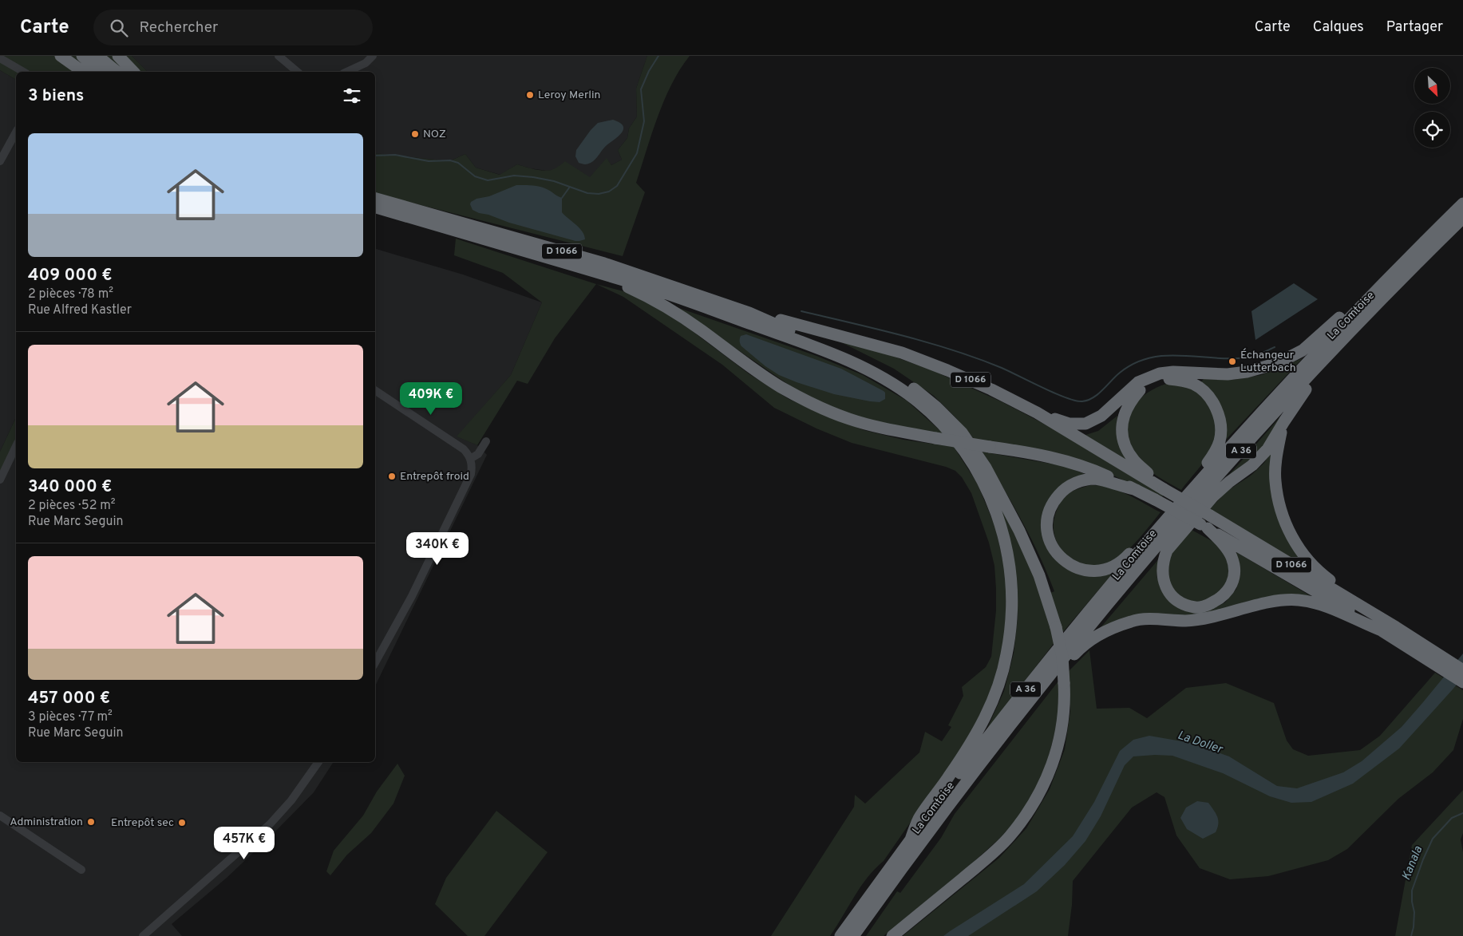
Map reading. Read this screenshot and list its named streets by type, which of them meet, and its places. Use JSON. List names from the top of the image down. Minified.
{"streets":{"highway":["D 1066","La Comtoise","A 36"]},"water":["La Doller","Kanala"],"places":["Leroy Merlin","NOZ","Échangeur Lutterbach","Entrepôt froid","Administration","Entrepôt sec"],"north":"bottom right","page":{"header":"Carte","search":"Rechercher","nav":["Carte","Calques","Partager"],"heading":"3 biens","list":[{"name":"409 000 €","note":"2 pièces · 78 m² · Rue Alfred Kastler"},{"name":"340 000 €","note":"2 pièces · 52 m² · Rue Marc Seguin"},{"name":"457 000 €","note":"3 pièces · 77 m² · Rue Marc Seguin"}],"price":["409K €","340K €","457K €"]}}
